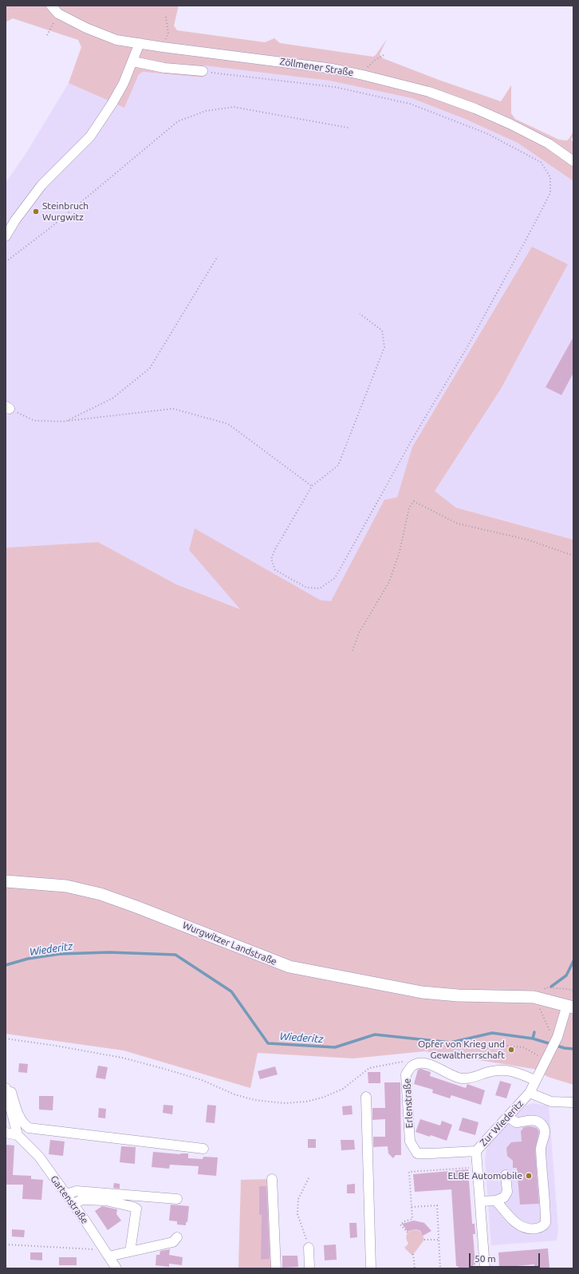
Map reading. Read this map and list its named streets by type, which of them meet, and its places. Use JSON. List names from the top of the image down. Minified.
{"streets":{"main road":["Wurgwitzer Landstraße"],"street":["Zöllmener Straße","Erlenstraße","Zur Wiederitz","Gartenstraße"]},"crossings":[["Wurgwitzer Landstraße","Zur Wiederitz"],["Erlenstraße","Zur Wiederitz"]],"water":["Wiederitz"],"places":["Steinbruch Wurgwitz","Opfer von Krieg und Gewaltherrschaft","ELBE Automobile"],"scale_bar":"50 m"}
